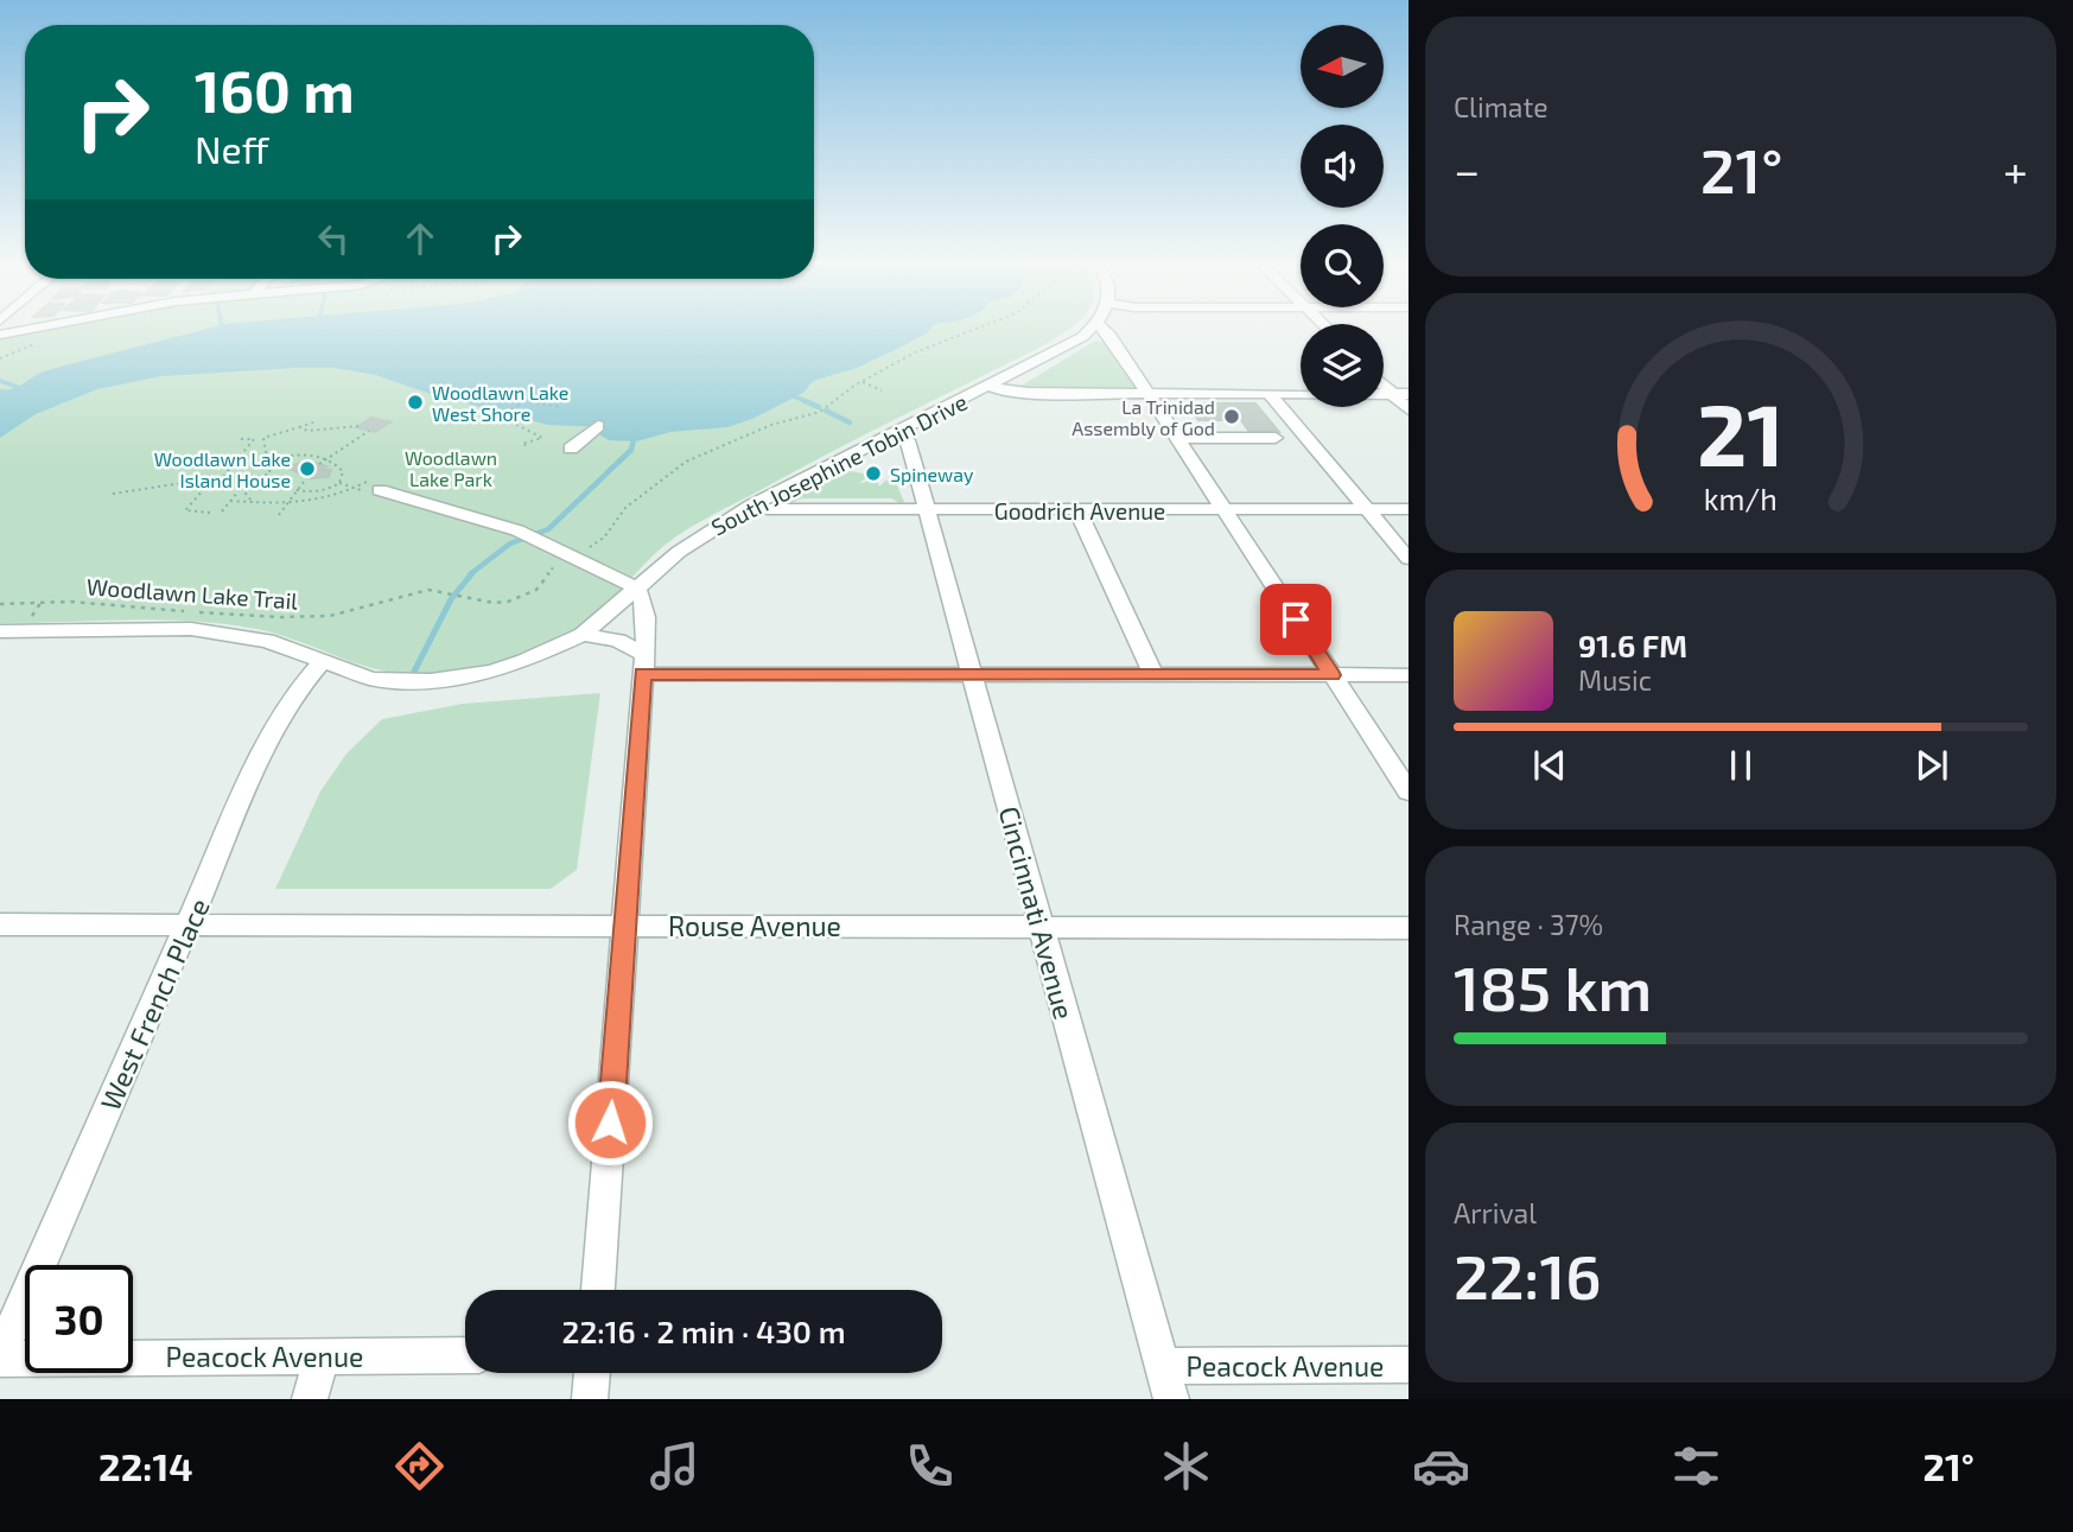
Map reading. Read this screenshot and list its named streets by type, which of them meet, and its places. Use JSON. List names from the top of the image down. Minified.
{"streets":{"street":["South Josephine Tobin Drive","Goodrich Avenue","Cincinnati Avenue","Rouse Avenue","West French Place","Peacock Avenue"],"path":["Woodlawn Lake Trail"]},"crossings":[["South Josephine Tobin Drive","Goodrich Avenue"],["South Josephine Tobin Drive","Cincinnati Avenue"],["South Josephine Tobin Drive","West French Place"],["Goodrich Avenue","Cincinnati Avenue"],["Cincinnati Avenue","Rouse Avenue"],["Cincinnati Avenue","Peacock Avenue"],["Rouse Avenue","West French Place"],["West French Place","Peacock Avenue"]],"parks":["Woodlawn Lake Park"],"places":["Woodlawn Lake West Shore","La Trinidad Assembly of God","Woodlawn Lake Island House","Spineway"],"north":"left","page":{"tile":["Climate",["Range · 37%","185 km"],["Arrival","22:16"]],"turn":["160 m","Neff"],"heat":["−","21°","+"],"song":["91.6 FM","Music"],"limit":"30","trip":"22:16 · 2 min · 430 m","tabs":["22:14","21°"],"gauge":["21","km/h"]}}
